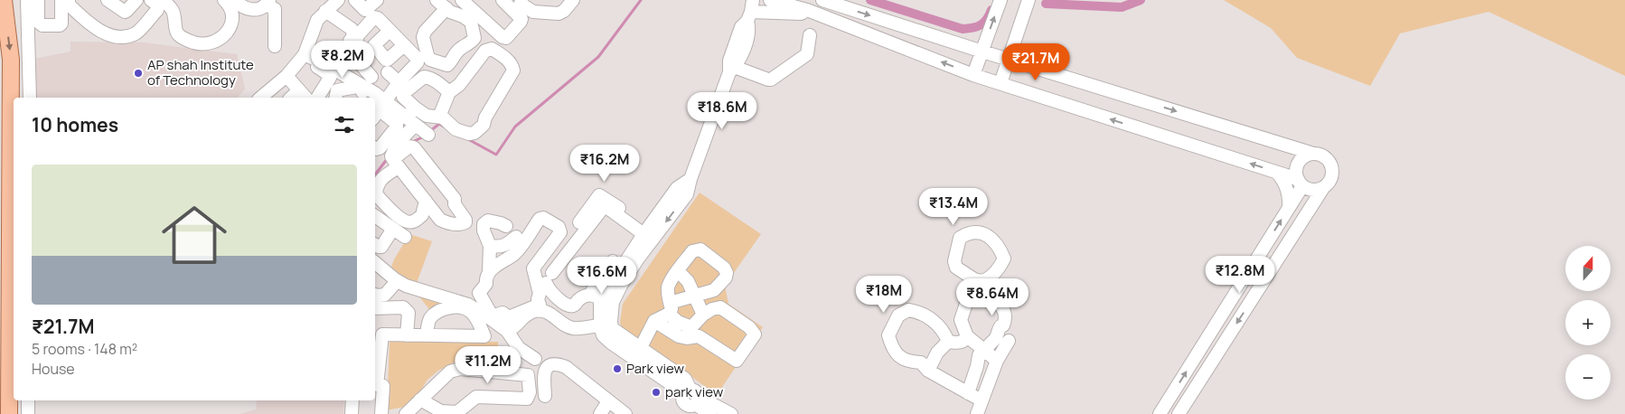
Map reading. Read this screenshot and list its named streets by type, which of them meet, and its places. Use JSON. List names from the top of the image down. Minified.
{"places":["AP shah Institute of Technology","Park view","park view"],"north":"top","page":{"price":["₹8.2M","₹21.7M","₹18.6M","₹16.2M","₹13.4M","₹12.8M","₹16.6M","₹18M","₹8.64M","₹11.2M"],"heading":"10 homes","list":[{"name":"₹21.7M","note":"5 rooms · 148 m² · House"}],"map_buttons":["+","−"]}}
